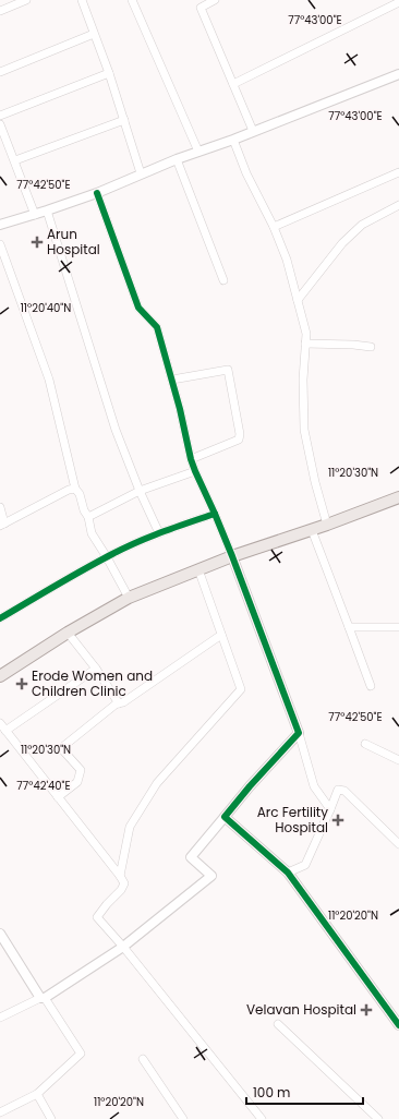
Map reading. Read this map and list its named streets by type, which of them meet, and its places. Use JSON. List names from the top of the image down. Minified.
{"places":{"health":["Arun Hospital","Erode Women and Children Clinic","Arc Fertility Hospital","Velavan Hospital"]},"scale_bar":"100 m","coordinates":["77°43'00\"E","77°42'50\"E","11°20'40\"N","11°20'30\"N","77°42'40\"E","11°20'20\"N"]}
